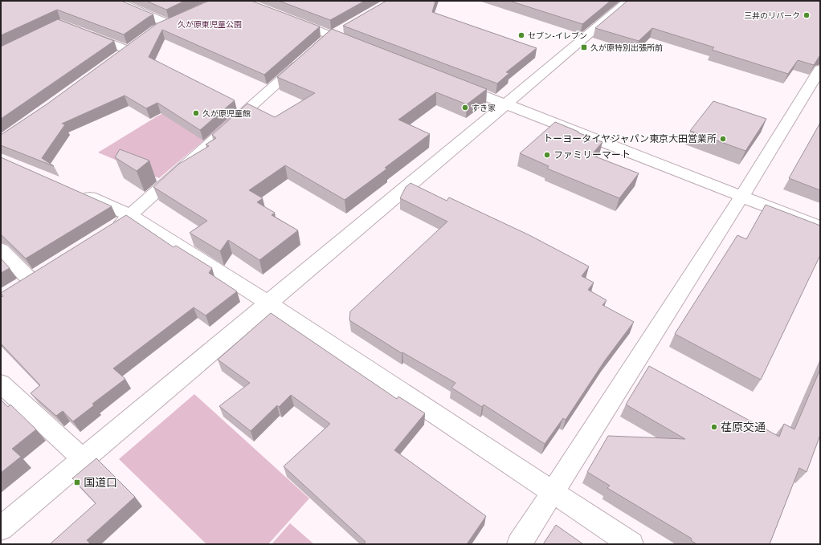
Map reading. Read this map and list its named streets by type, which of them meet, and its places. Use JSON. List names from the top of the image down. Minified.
{"parks":["久が原東児童公園"],"places":{"other":["三井のリパーク","セブン-イレブン","すき家","久が原児童館","トーヨータイヤジャパン東京大田営業所","ファミリーマート","荏原交通"],"transit":["久が原特別出張所前","国道口"]}}
